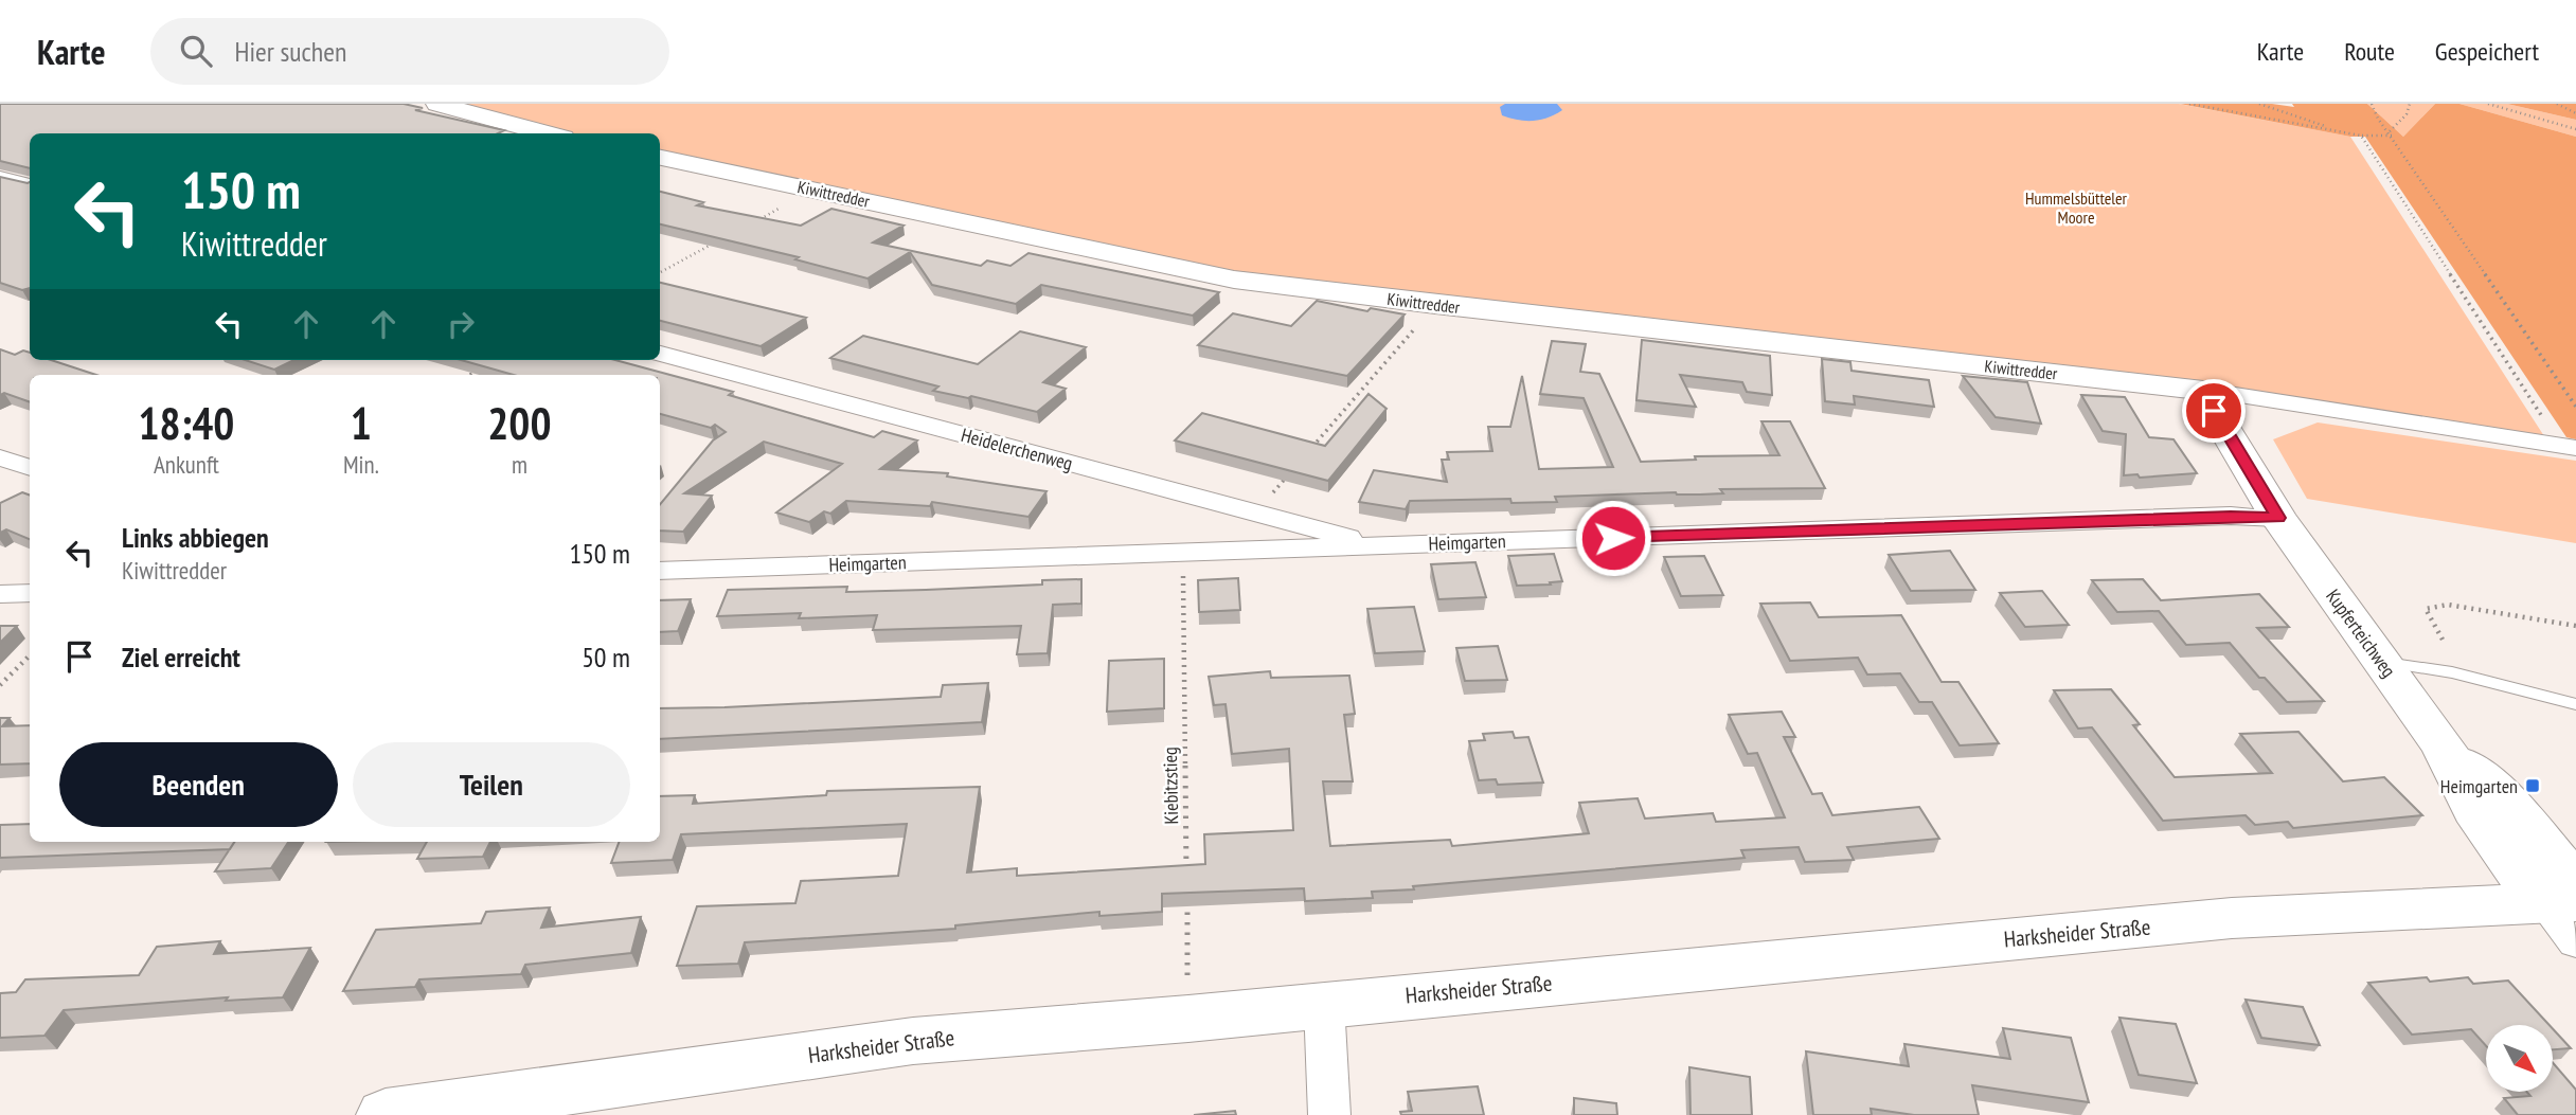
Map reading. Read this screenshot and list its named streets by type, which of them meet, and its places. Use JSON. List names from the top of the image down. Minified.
{"streets":{"street":["Kiwittredder","Heidelerchenweg","Heimgarten","Kupferteichweg","Harksheider Straße"],"path":["Kiebitzstieg"]},"crossings":[["Heidelerchenweg","Heimgarten"],["Heimgarten","Kupferteichweg"],["Heimgarten","Kiebitzstieg"],["Kupferteichweg","Harksheider Straße"]],"parks":["Hummelsbütteler Moore"],"places":{"transit":["Heimgarten"]},"north":"bottom right","page":{"header":"Karte","search":"Hier suchen","nav":["Karte","Route","Gespeichert"],"turn":["150 m","Kiwittredder"],"eta":["18:40","Ankunft","1","Min.","200","m"],"list":[{"name":"Links abbiegen","note":"Kiwittredder","value":"150 m"},{"name":"Ziel erreicht","value":"50 m"}],"buttons":["Beenden","Teilen"]}}
